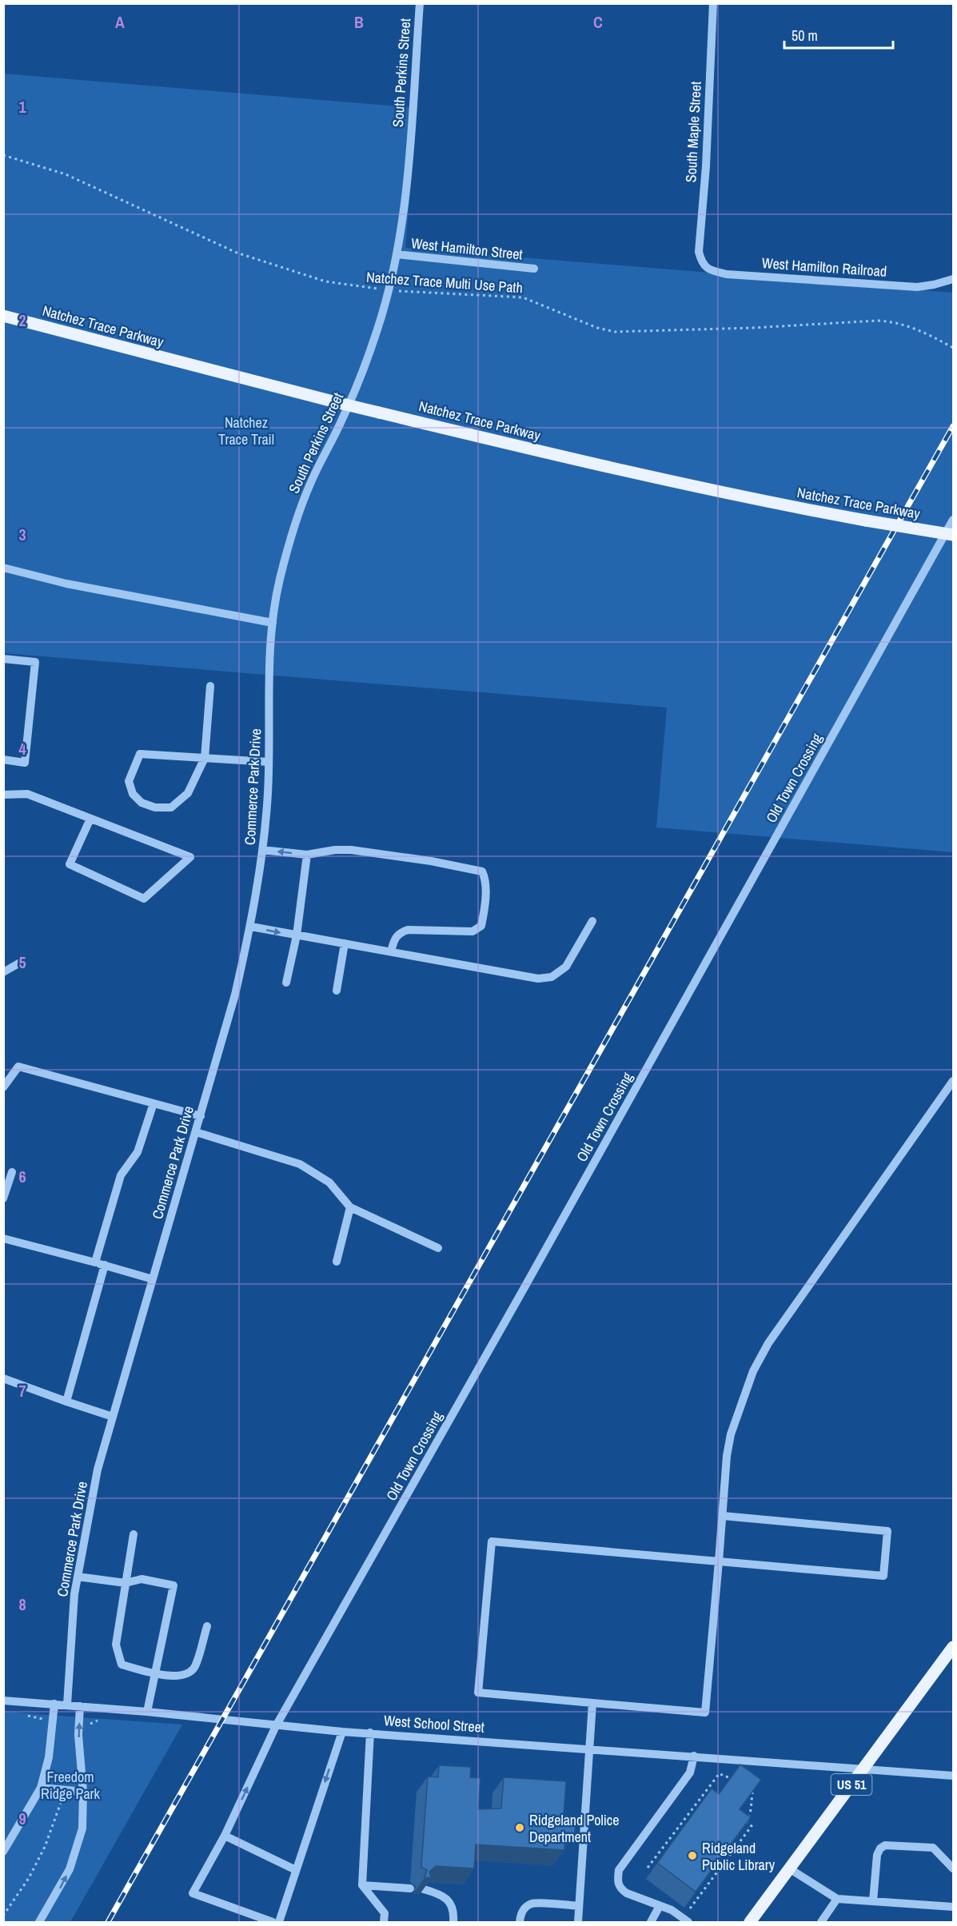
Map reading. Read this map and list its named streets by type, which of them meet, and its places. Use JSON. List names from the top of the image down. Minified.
{"streets":{"main road":["Natchez Trace Parkway","US 51"],"street":["South Perkins Street","South Maple Street","West Hamilton Street","West Hamilton Railroad","Old Town Crossing","Commerce Park Drive","West School Street"],"path":["Natchez Trace Multi Use Path"]},"crossings":[["South Perkins Street","West Hamilton Street"],["South Perkins Street","Natchez Trace Multi Use Path"],["South Perkins Street","Commerce Park Drive"],["South Maple Street","West Hamilton Railroad"],["Old Town Crossing","West School Street"],["Commerce Park Drive","West School Street"],["West School Street","US 51"]],"parks":["Natchez Trace Trail","Freedom Ridge Park"],"places":["Ridgeland Police Department","Ridgeland Public Library"],"scale_bar":"50 m","grid":{"columns":["A","B","C"],"rows":["1","2","3","4","5","6","7","8","9"]}}
